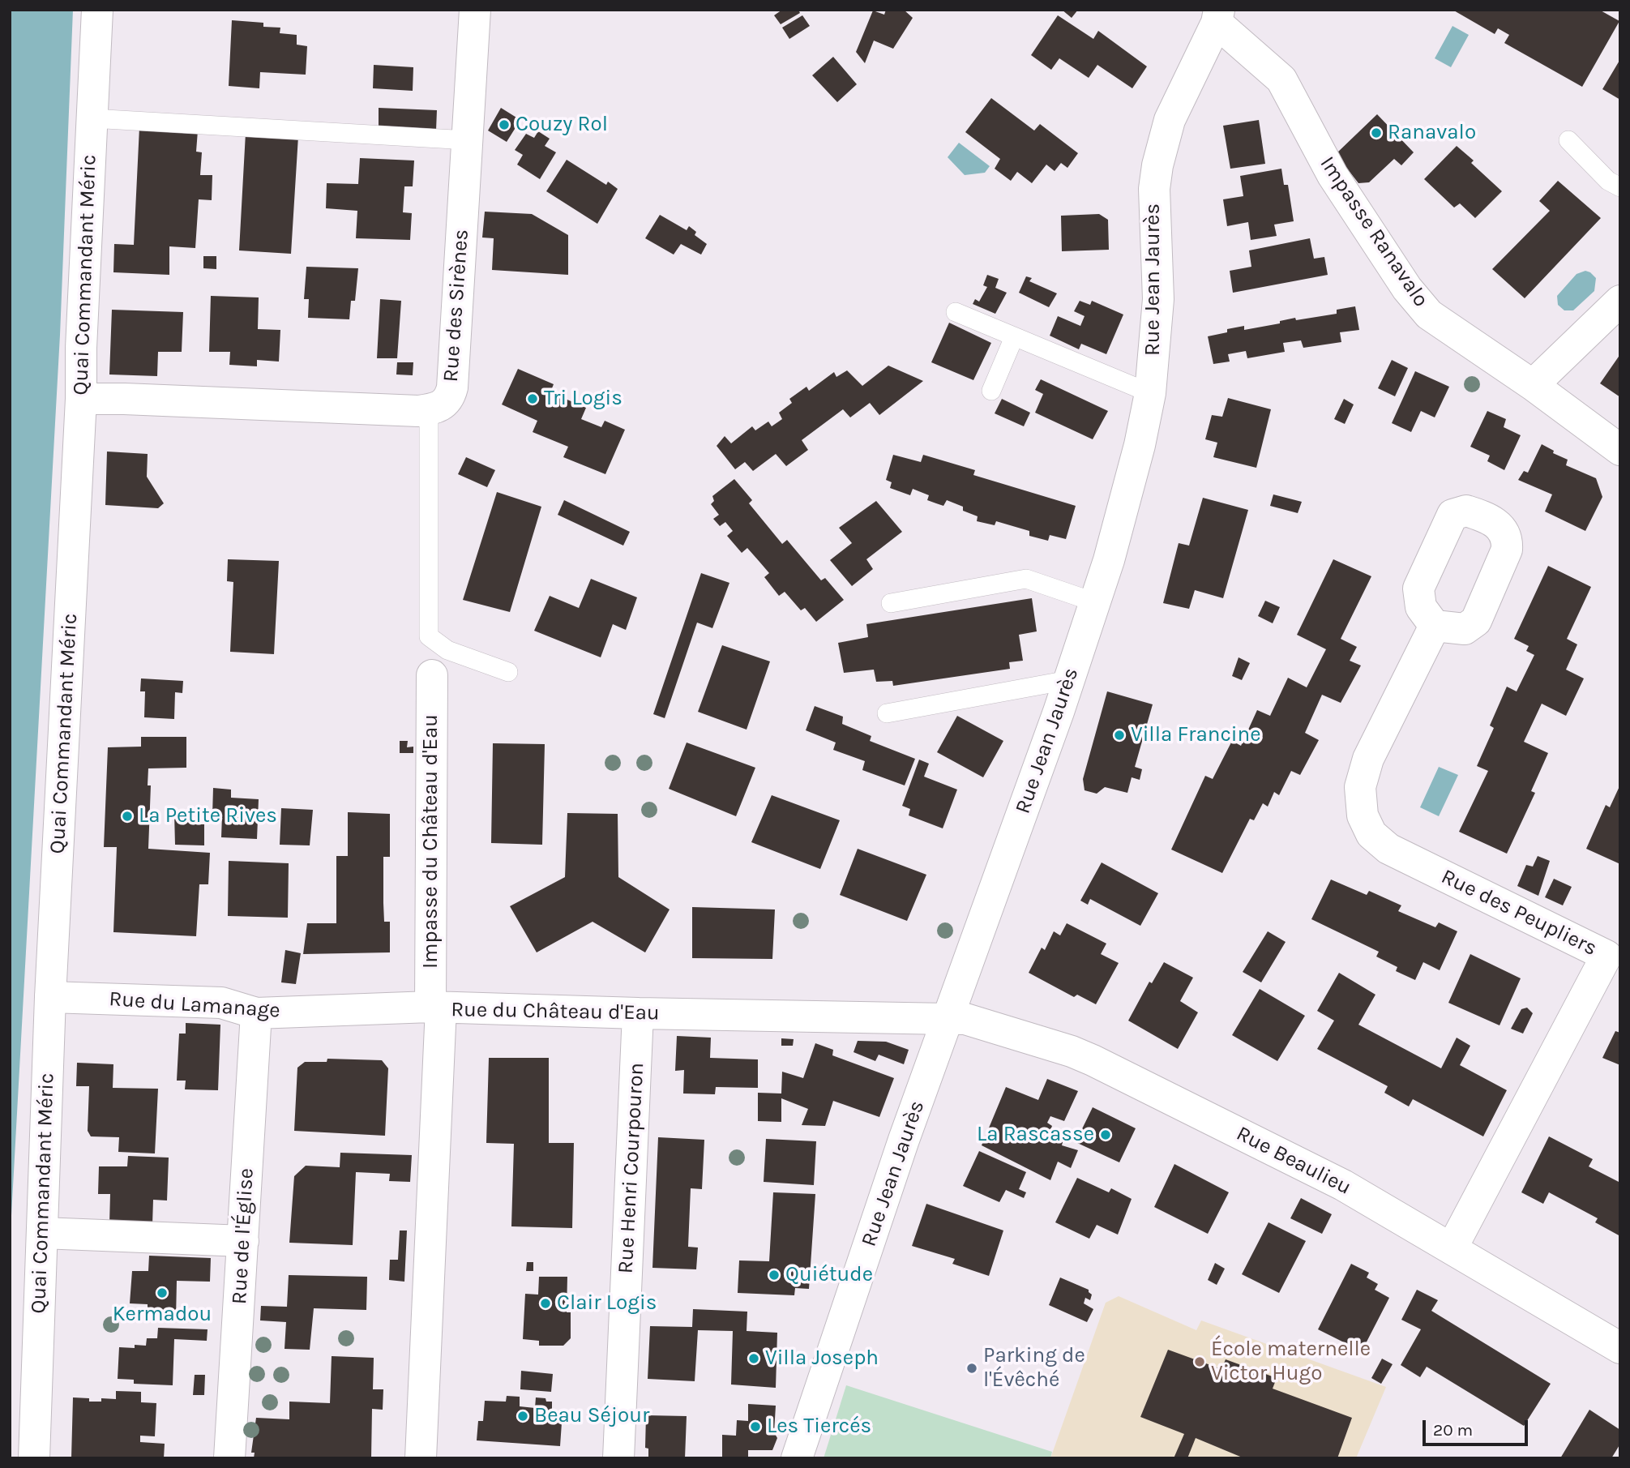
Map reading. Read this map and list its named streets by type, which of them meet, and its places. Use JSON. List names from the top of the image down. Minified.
{"streets":{"street":["Impasse Ranavalo","Quai Commandant Méric","Rue Jean Jaurès","Rue des Sirènes","Impasse du Château d'Eau","Rue des Peupliers","Rue du Lamanage","Rue du Château d'Eau","Rue Beaulieu","Rue Henri Courpouron","Rue de l'Église"]},"crossings":[["Impasse Ranavalo","Rue Jean Jaurès"],["Quai Commandant Méric","Rue des Sirènes"],["Quai Commandant Méric","Rue du Lamanage"],["Rue Jean Jaurès","Rue du Château d'Eau"],["Rue Jean Jaurès","Rue Beaulieu"],["Impasse du Château d'Eau","Rue du Lamanage"],["Impasse du Château d'Eau","Rue du Château d'Eau"],["Rue des Peupliers","Rue Beaulieu"],["Rue du Lamanage","Rue du Château d'Eau"],["Rue du Lamanage","Rue de l'Église"],["Rue du Château d'Eau","Rue Beaulieu"],["Rue du Château d'Eau","Rue Henri Courpouron"]],"places":["Couzy Rol","Ranavalo","Tri Logis","Villa Francine","La Petite Rives","La Rascasse","Quiétude","Kermadou","Clair Logis","Villa Joseph","École maternelle Victor Hugo","Parking de l'Évêché","Beau Séjour","Les Tiercés"],"scale_bar":"20 m"}
